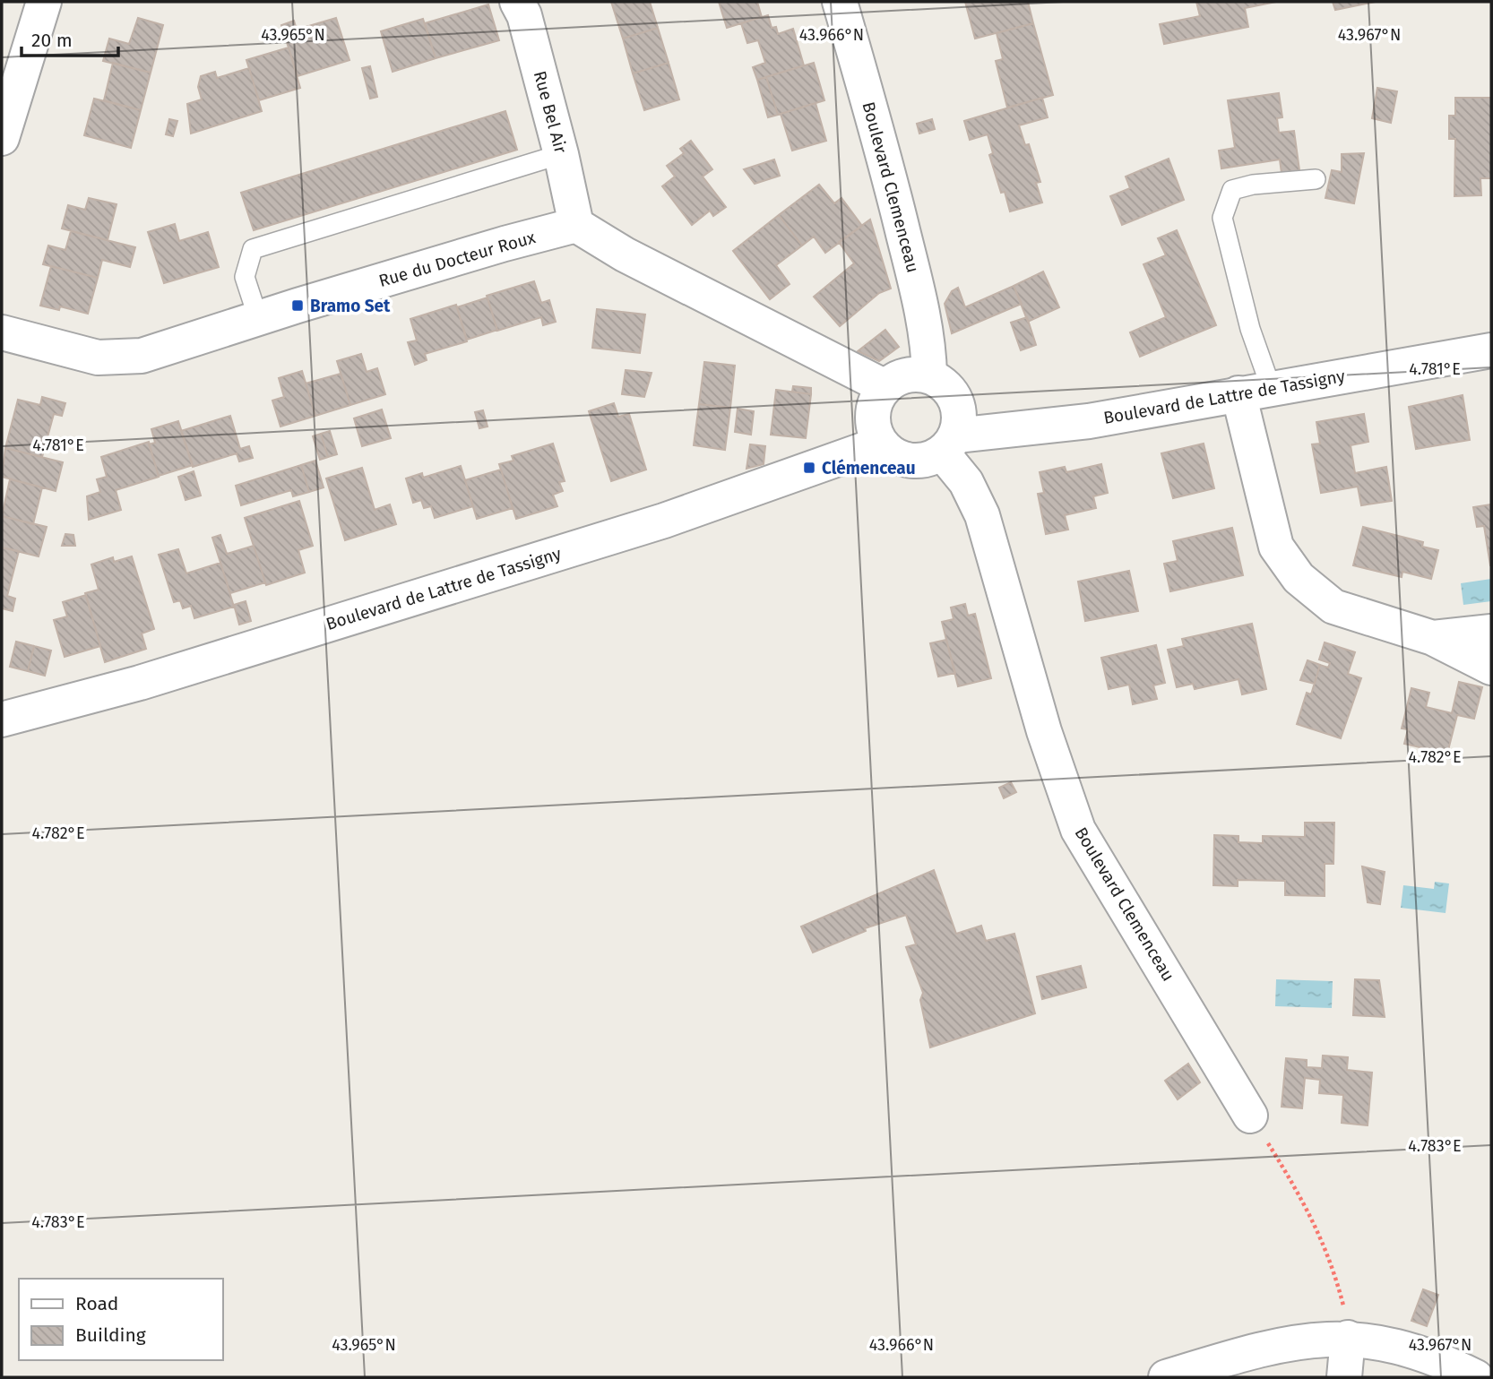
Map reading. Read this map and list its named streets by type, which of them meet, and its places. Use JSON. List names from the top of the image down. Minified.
{"streets":{"street":["Rue Bel Air","Boulevard Clemenceau","Rue du Docteur Roux","Boulevard de Lattre de Tassigny"]},"crossings":[["Rue Bel Air","Rue du Docteur Roux"],["Boulevard Clemenceau","Boulevard de Lattre de Tassigny"]],"places":{"transit":["Bramo Set","Clémenceau"]},"legend":["Road","Building"],"scale_bar":"20 m","coordinates":["43.965°N","43.966°N","43.967°N","4.781°E","4.782°E","4.783°E"]}
